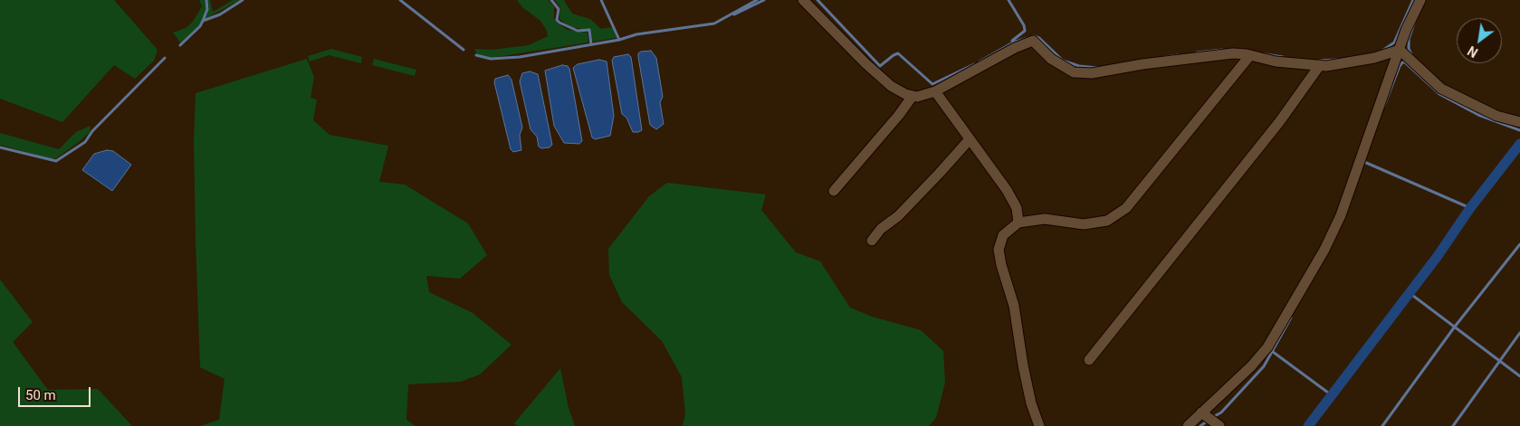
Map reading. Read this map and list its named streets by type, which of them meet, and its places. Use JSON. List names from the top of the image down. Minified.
{"scale_bar":"50 m","north":"bottom left"}
